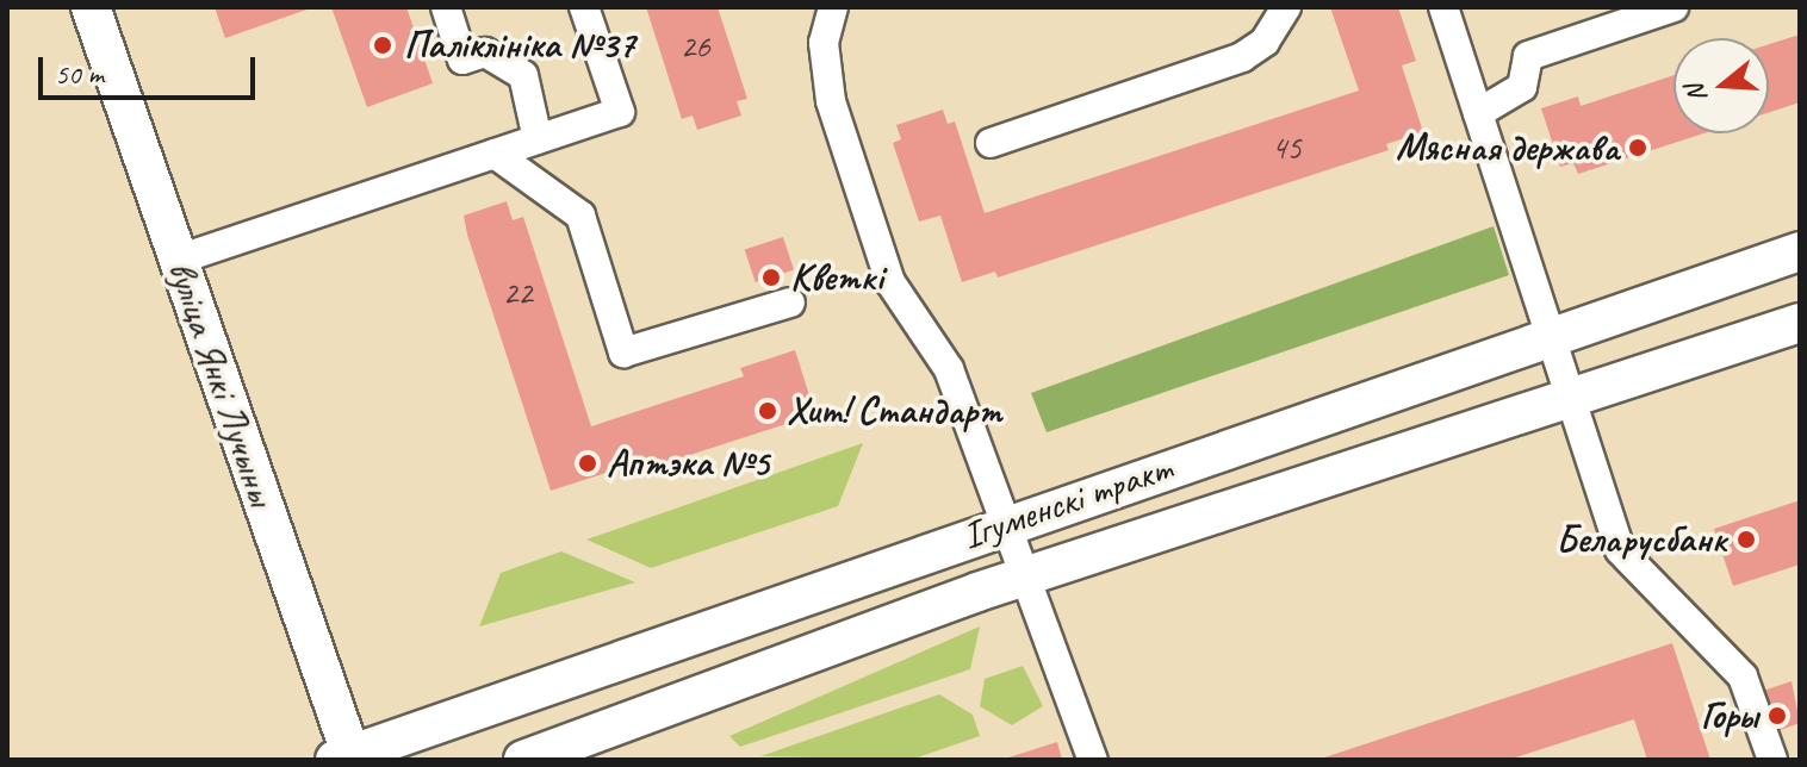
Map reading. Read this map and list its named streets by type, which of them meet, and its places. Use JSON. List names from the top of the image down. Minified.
{"streets":{"main road":["вуліца Янкі Лучыны","Ігуменскі тракт"]},"crossings":[["вуліца Янкі Лучыны","Ігуменскі тракт"]],"places":["Паліклініка №37","Мясная держава","Кветкі","Хит! Стандарт","Аптэка №5","Беларусбанк","Горы"],"house_numbers":["26","45","22"],"scale_bar":"50 m","north":"left"}
